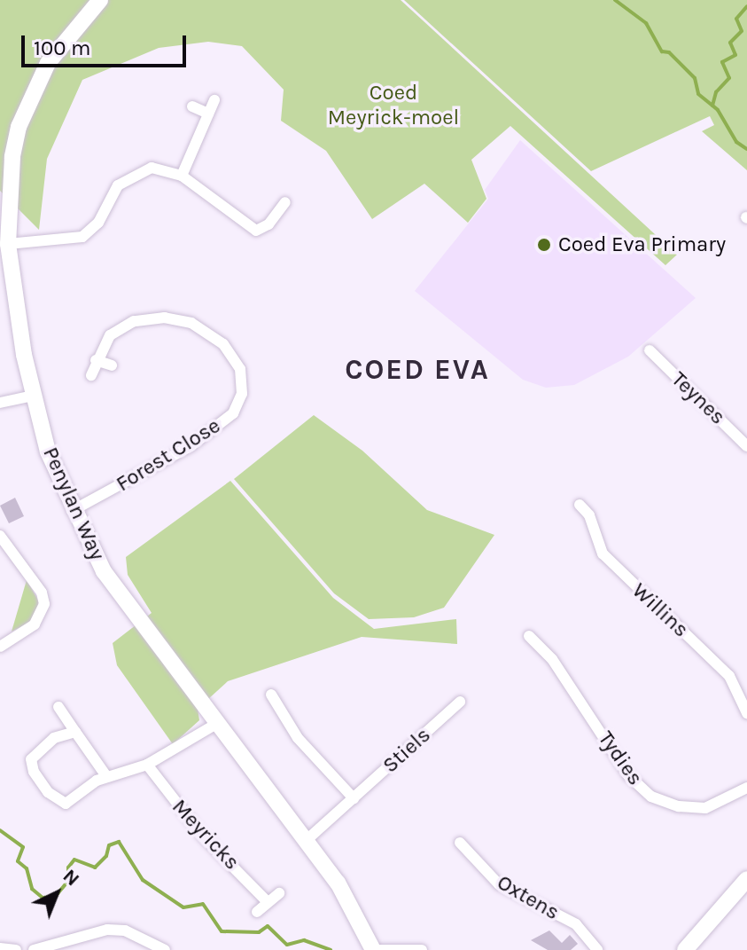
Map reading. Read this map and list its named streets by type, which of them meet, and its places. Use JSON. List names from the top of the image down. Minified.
{"streets":{"street":["Teynes","Forest Close","Penylan Way","Willins","Stiels","Tydies","Meyricks","Oxtens"]},"crossings":[["Forest Close","Penylan Way"],["Penylan Way","Stiels"]],"districts":["COED EVA"],"parks":["Coed Meyrick-moel"],"places":["Coed Eva Primary"],"scale_bar":"100 m","north":"top right"}
